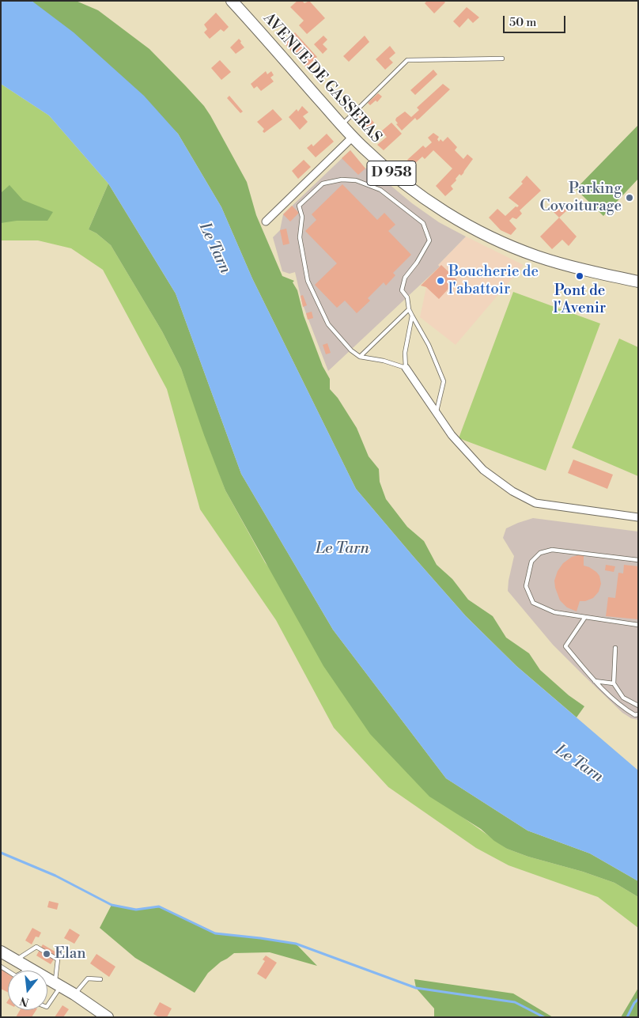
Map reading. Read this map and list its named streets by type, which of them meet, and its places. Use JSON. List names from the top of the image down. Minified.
{"streets":{"main road":["AVENUE DE GASSERAS","D 958"]},"water":["Le Tarn"],"places":["Parking Covoiturage","Pont de l'Avenir","Boucherie de l'abattoir","Elan"],"scale_bar":"50 m","north":"bottom"}
